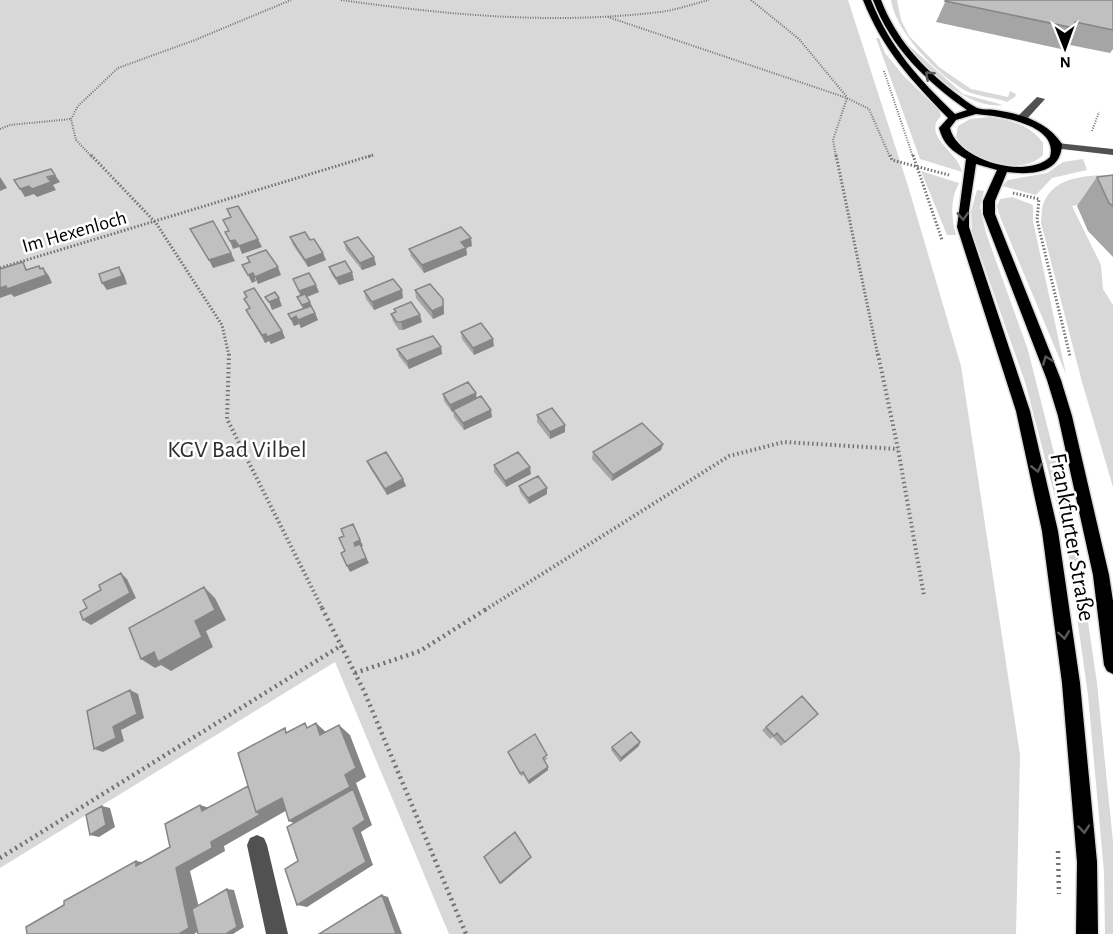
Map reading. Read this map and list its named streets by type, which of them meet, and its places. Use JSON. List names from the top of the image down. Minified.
{"streets":{"main road":["Frankfurter Straße"],"path":["Im Hexenloch"]},"parks":["KGV Bad Vilbel"],"north":"bottom"}
